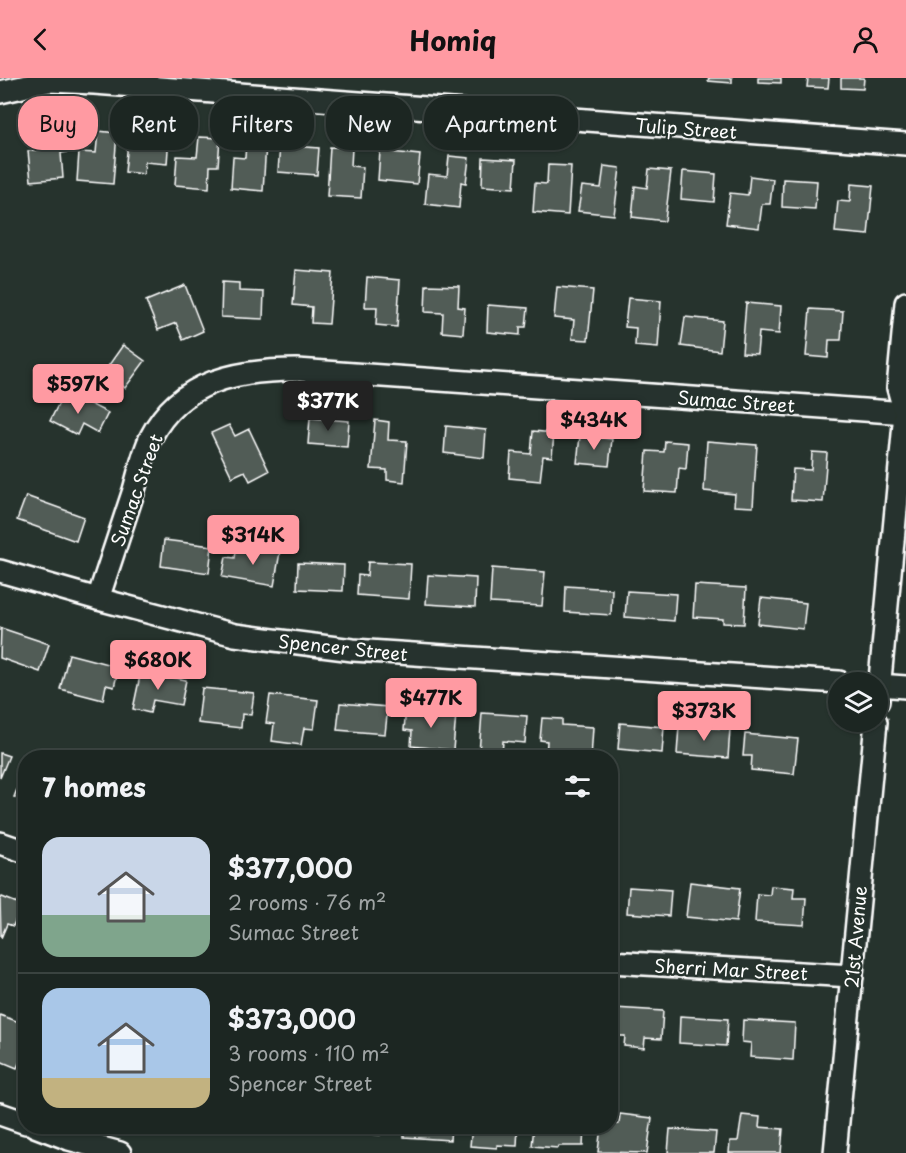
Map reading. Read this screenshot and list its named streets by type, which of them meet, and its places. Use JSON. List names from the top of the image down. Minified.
{"streets":{"street":["Tulip Street","Sumac Street","Spencer Street","21st Avenue","Sherri Mar Street"]},"crossings":[["Sumac Street","Spencer Street"],["21st Avenue","Sherri Mar Street"]],"page":{"header":"Homiq","chip":["Buy","Rent","Filters","New","Apartment"],"price":["$597K","$377K","$434K","$314K","$680K","$477K","$373K"],"heading":"7 homes","list":[{"name":"$377,000","note":"2 rooms · 76 m² · Sumac Street"},{"name":"$373,000","note":"3 rooms · 110 m² · Spencer Street"}]}}
